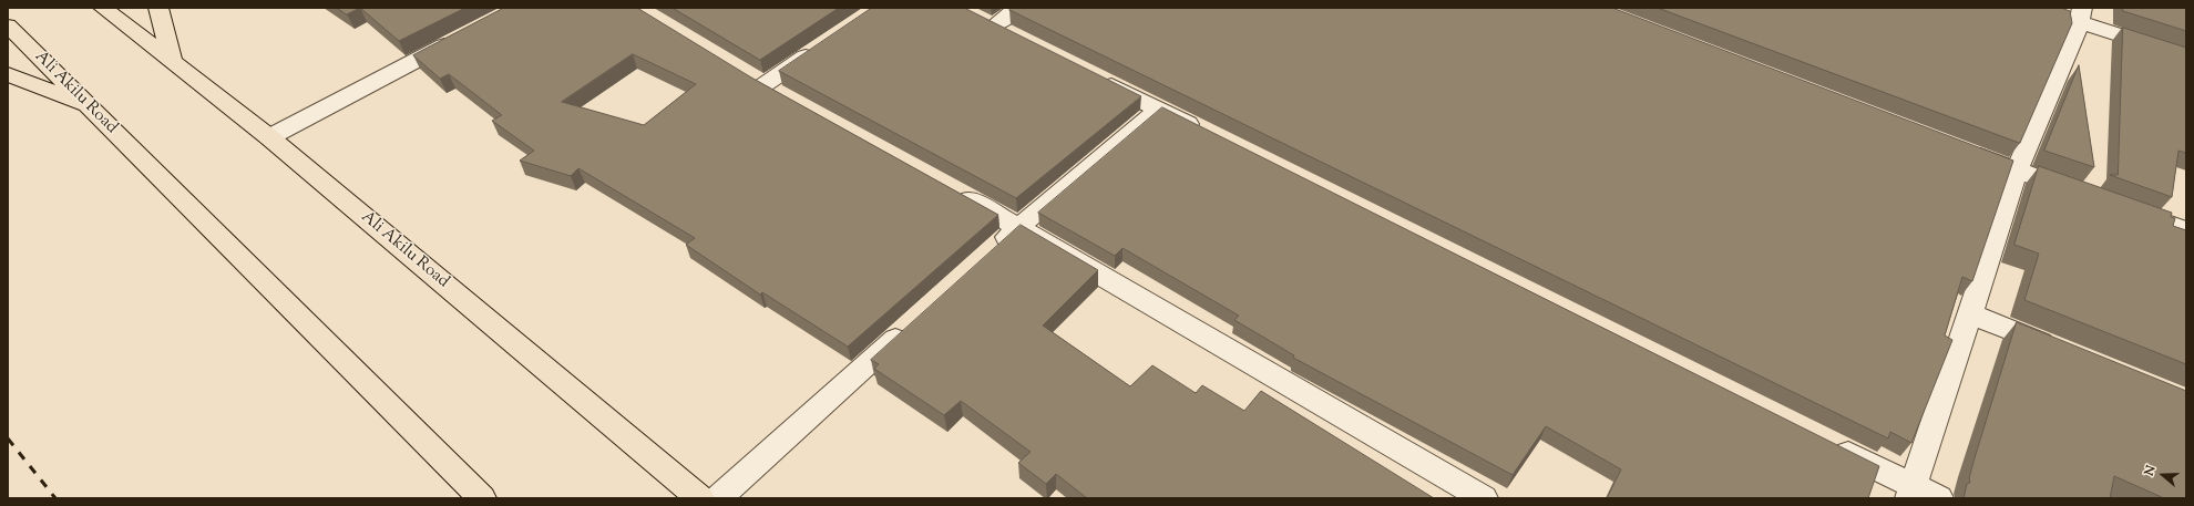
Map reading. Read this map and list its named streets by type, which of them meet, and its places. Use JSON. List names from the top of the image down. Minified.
{"streets":{"main road":["Ali Akilu Road"]},"north":"left"}
